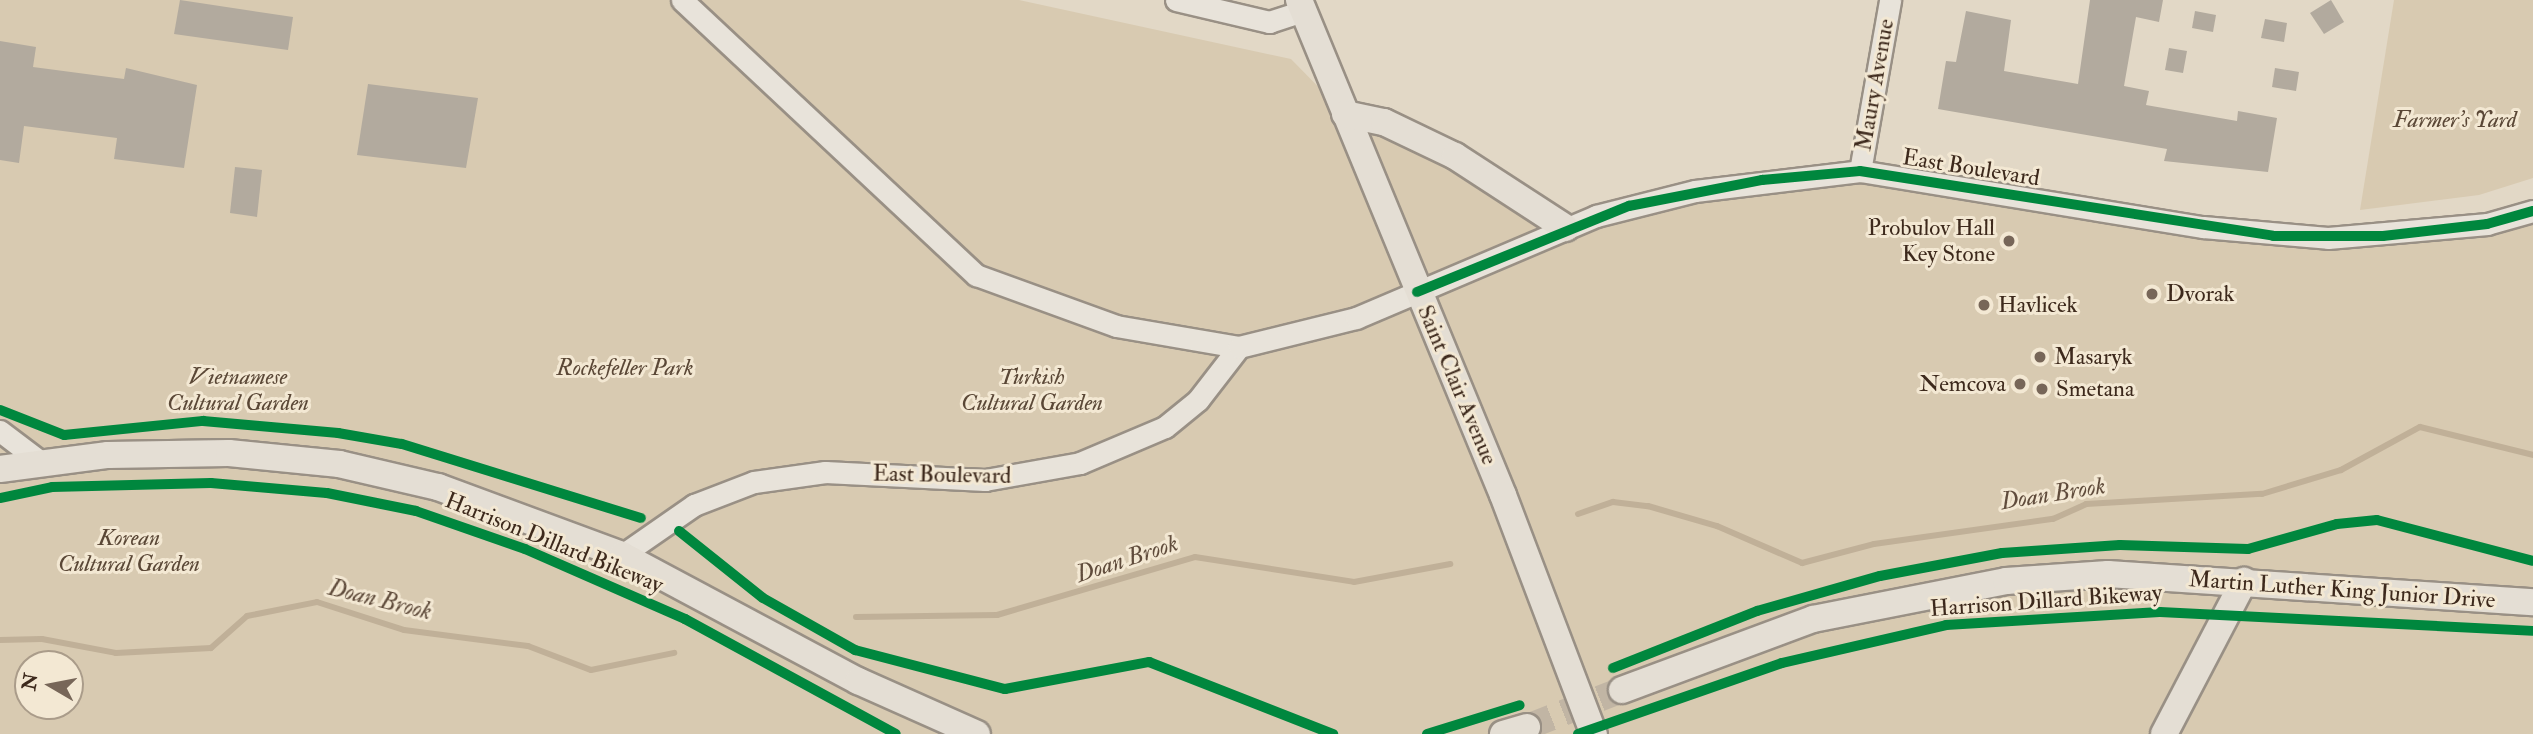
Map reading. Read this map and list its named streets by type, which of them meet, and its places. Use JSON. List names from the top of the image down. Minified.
{"streets":{"main road":["Saint Clair Avenue","Martin Luther King Junior Drive"],"street":["Maury Avenue","East Boulevard"],"cycle path":["Harrison Dillard Bikeway"]},"crossings":[["Maury Avenue","East Boulevard"],["East Boulevard","Saint Clair Avenue"]],"water":["Doan Brook"],"parks":["Farmer's Yard","Rockefeller Park","Vietnamese Cultural Garden","Turkish Cultural Garden","Korean Cultural Garden"],"places":["Probulov Hall Key Stone","Dvorak","Havlicek","Masaryk","Nemcova","Smetana"],"north":"left"}
